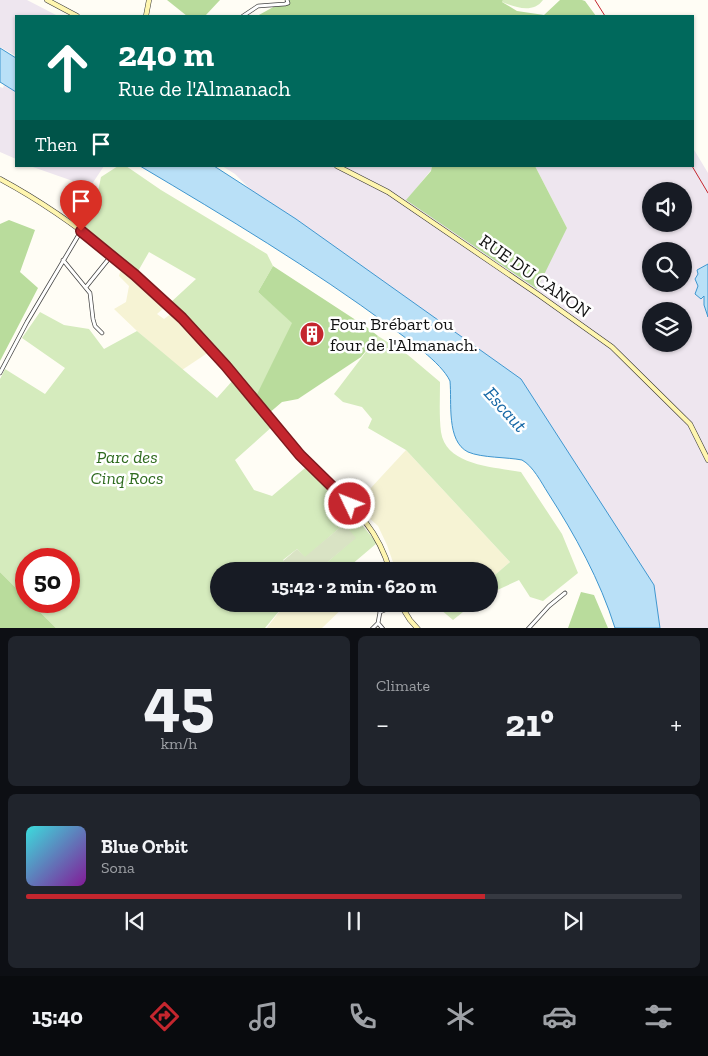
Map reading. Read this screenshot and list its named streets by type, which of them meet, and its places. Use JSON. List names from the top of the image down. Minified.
{"streets":{"main road":["RUE DU CANON"]},"water":["Escaut"],"parks":["Parc des Cinq Rocs"],"places":{"building":["Four Brébart ou four de l'Almanach."]},"page":{"turn":["240 m","Rue de l'Almanach"],"then":"Then","limit":"50","trip":"15:42 · 2 min · 620 m","tile":[["45","km/h"],"Climate"],"heat":["−","21°","+"],"song":["Blue Orbit","Sona"],"tabs":"15:40"}}
